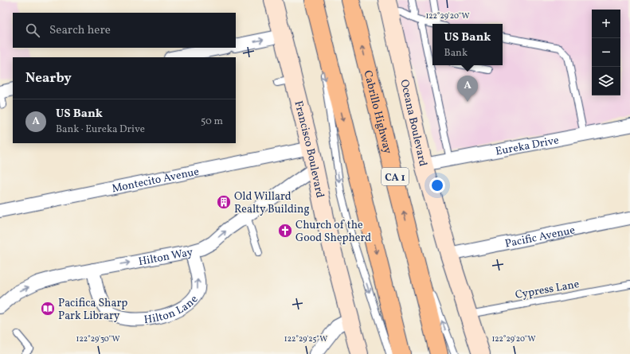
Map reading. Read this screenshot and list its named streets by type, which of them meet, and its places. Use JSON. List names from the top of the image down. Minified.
{"streets":{"highway":["Cabrillo Highway","CA 1"],"street":["Oceana Boulevard","Eureka Drive","Francisco Boulevard","Montecito Avenue","Pacific Avenue","Hilton Way","Hilton Lane"],"lane":["Cypress Lane"]},"crossings":[["Oceana Boulevard","Eureka Drive"],["Oceana Boulevard","Pacific Avenue"],["Oceana Boulevard","Cypress Lane"],["Francisco Boulevard","Montecito Avenue"],["Francisco Boulevard","Hilton Way"],["Hilton Way","Hilton Lane"]],"one_way":["Hilton Way"],"places":{"building":["Old Willard Realty Building"],"church":["Church of the Good Shepherd"],"library":["Pacifica Sharp Park Library"]},"page":{"map_buttons":["+","−"],"search":"Search here","popup":["US Bank","Bank"],"heading":"Nearby","pins":"A","list":[{"mark":"A","name":"US Bank","note":"Bank · Eureka Drive","value":"50 m"}]},"coordinates":["122°29'20\"W","122°29'30\"W","122°29'25\"W"]}
